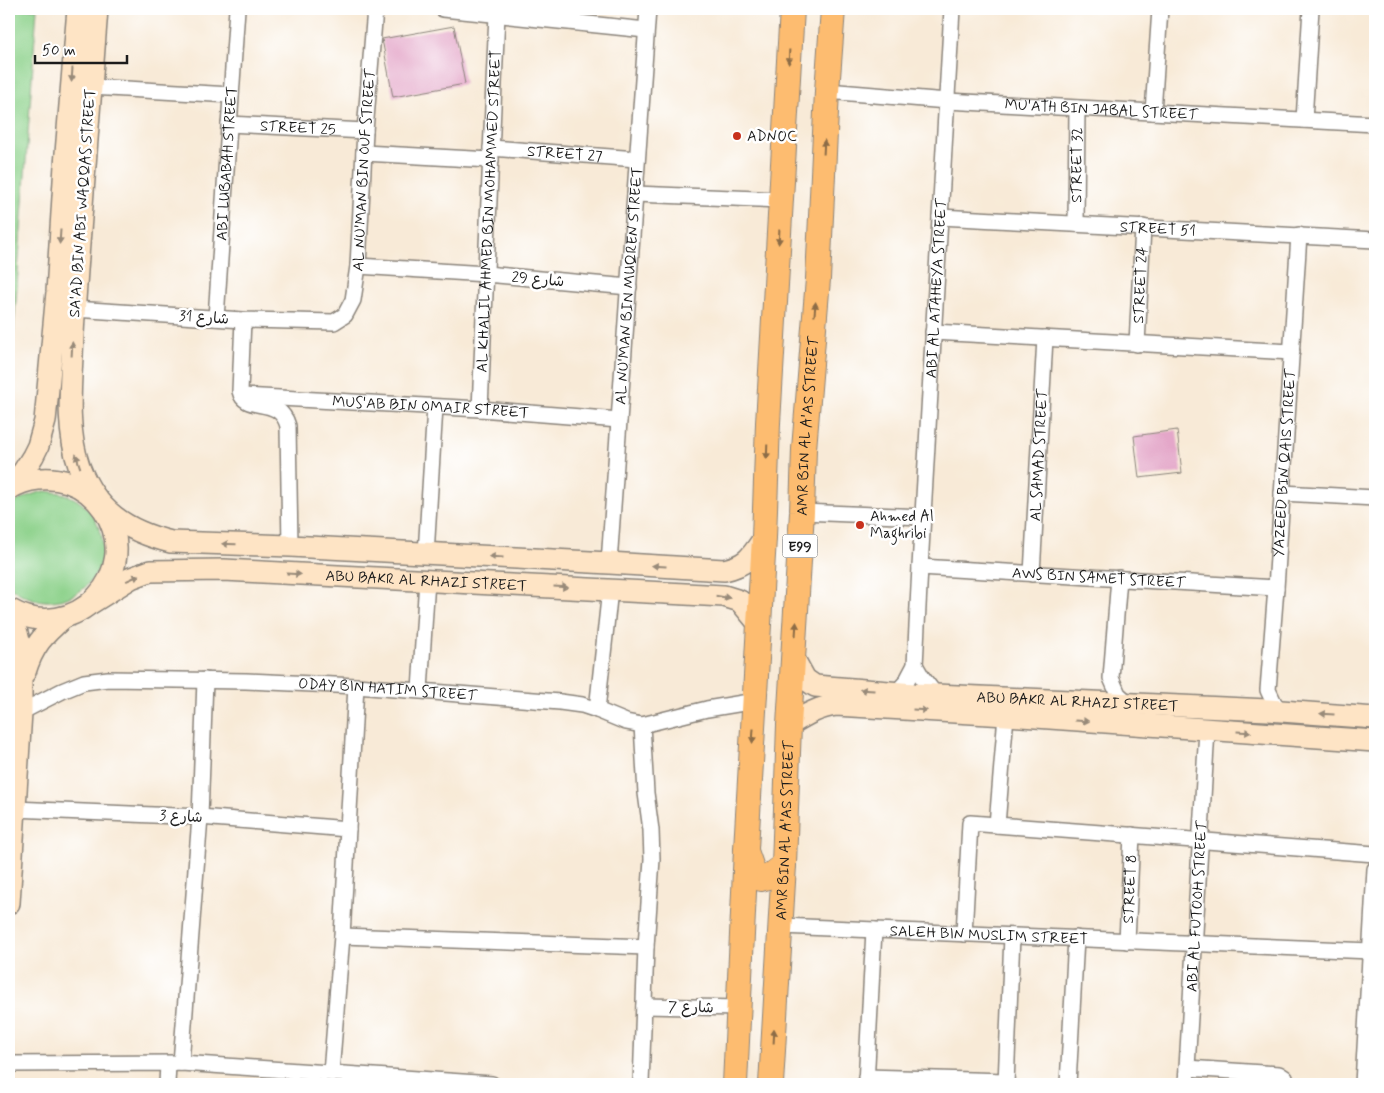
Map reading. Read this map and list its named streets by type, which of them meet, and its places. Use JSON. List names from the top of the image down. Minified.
{"streets":{"main road":["AMR BIN AL A'AS STREET","E99"],"street":["MU'ATH BIN JABAL STREET","STREET 25","STREET 27","ABI LUBABAH STREET","STREET 32","AL NU'MAN BIN OUF STREET","SA'AD BIN ABI WAQQAS STREET","AL KHALIL AHMED BIN MOHAMMED STREET","STREET 51","شارع 29","STREET 24","AL NU'MAN BIN MUQREN STREET","ABI AL ATAHEYA STREET","شارع 31","MUS'AB BIN OMAIR STREET","AL SAMAD STREET","YAZEED BIN QAIS STREET","AWS BIN SAMET STREET","ABU BAKR AL RHAZI STREET","ODAY BIN HATIM STREET","شارع 3","STREET 8","ABI AL FUTOOH STREET","SALEH BIN MUSLIM STREET","شارع 7"]},"crossings":[["MU'ATH BIN JABAL STREET","STREET 32"],["MU'ATH BIN JABAL STREET","ABI AL ATAHEYA STREET"],["MU'ATH BIN JABAL STREET","AMR BIN AL A'AS STREET"],["STREET 25","ABI LUBABAH STREET"],["STREET 25","AL NU'MAN BIN OUF STREET"],["STREET 27","AL NU'MAN BIN OUF STREET"],["STREET 27","AL KHALIL AHMED BIN MOHAMMED STREET"],["STREET 27","AL NU'MAN BIN MUQREN STREET"],["ABI LUBABAH STREET","شارع 31"],["STREET 32","STREET 51"],["AL NU'MAN BIN OUF STREET","شارع 29"],["AL NU'MAN BIN OUF STREET","شارع 31"],["SA'AD BIN ABI WAQQAS STREET","شارع 31"],["SA'AD BIN ABI WAQQAS STREET","ABU BAKR AL RHAZI STREET"],["AL KHALIL AHMED BIN MOHAMMED STREET","شارع 29"],["AL KHALIL AHMED BIN MOHAMMED STREET","MUS'AB BIN OMAIR STREET"],["STREET 51","STREET 24"],["STREET 51","ABI AL ATAHEYA STREET"],["STREET 51","YAZEED BIN QAIS STREET"],["شارع 29","AL NU'MAN BIN MUQREN STREET"],["AL NU'MAN BIN MUQREN STREET","MUS'AB BIN OMAIR STREET"],["AL NU'MAN BIN MUQREN STREET","ABU BAKR AL RHAZI STREET"],["ABI AL ATAHEYA STREET","AWS BIN SAMET STREET"],["AMR BIN AL A'AS STREET","ABU BAKR AL RHAZI STREET"],["AMR BIN AL A'AS STREET","SALEH BIN MUSLIM STREET"],["AL SAMAD STREET","AWS BIN SAMET STREET"],["YAZEED BIN QAIS STREET","AWS BIN SAMET STREET"],["E99","ABU BAKR AL RHAZI STREET"],["E99","ODAY BIN HATIM STREET"],["E99","شارع 7"],["ABU BAKR AL RHAZI STREET","ABI AL FUTOOH STREET"],["STREET 8","SALEH BIN MUSLIM STREET"],["ABI AL FUTOOH STREET","SALEH BIN MUSLIM STREET"]],"places":["ADNOC","Ahmed Al Maghribi"],"scale_bar":"50 m"}
